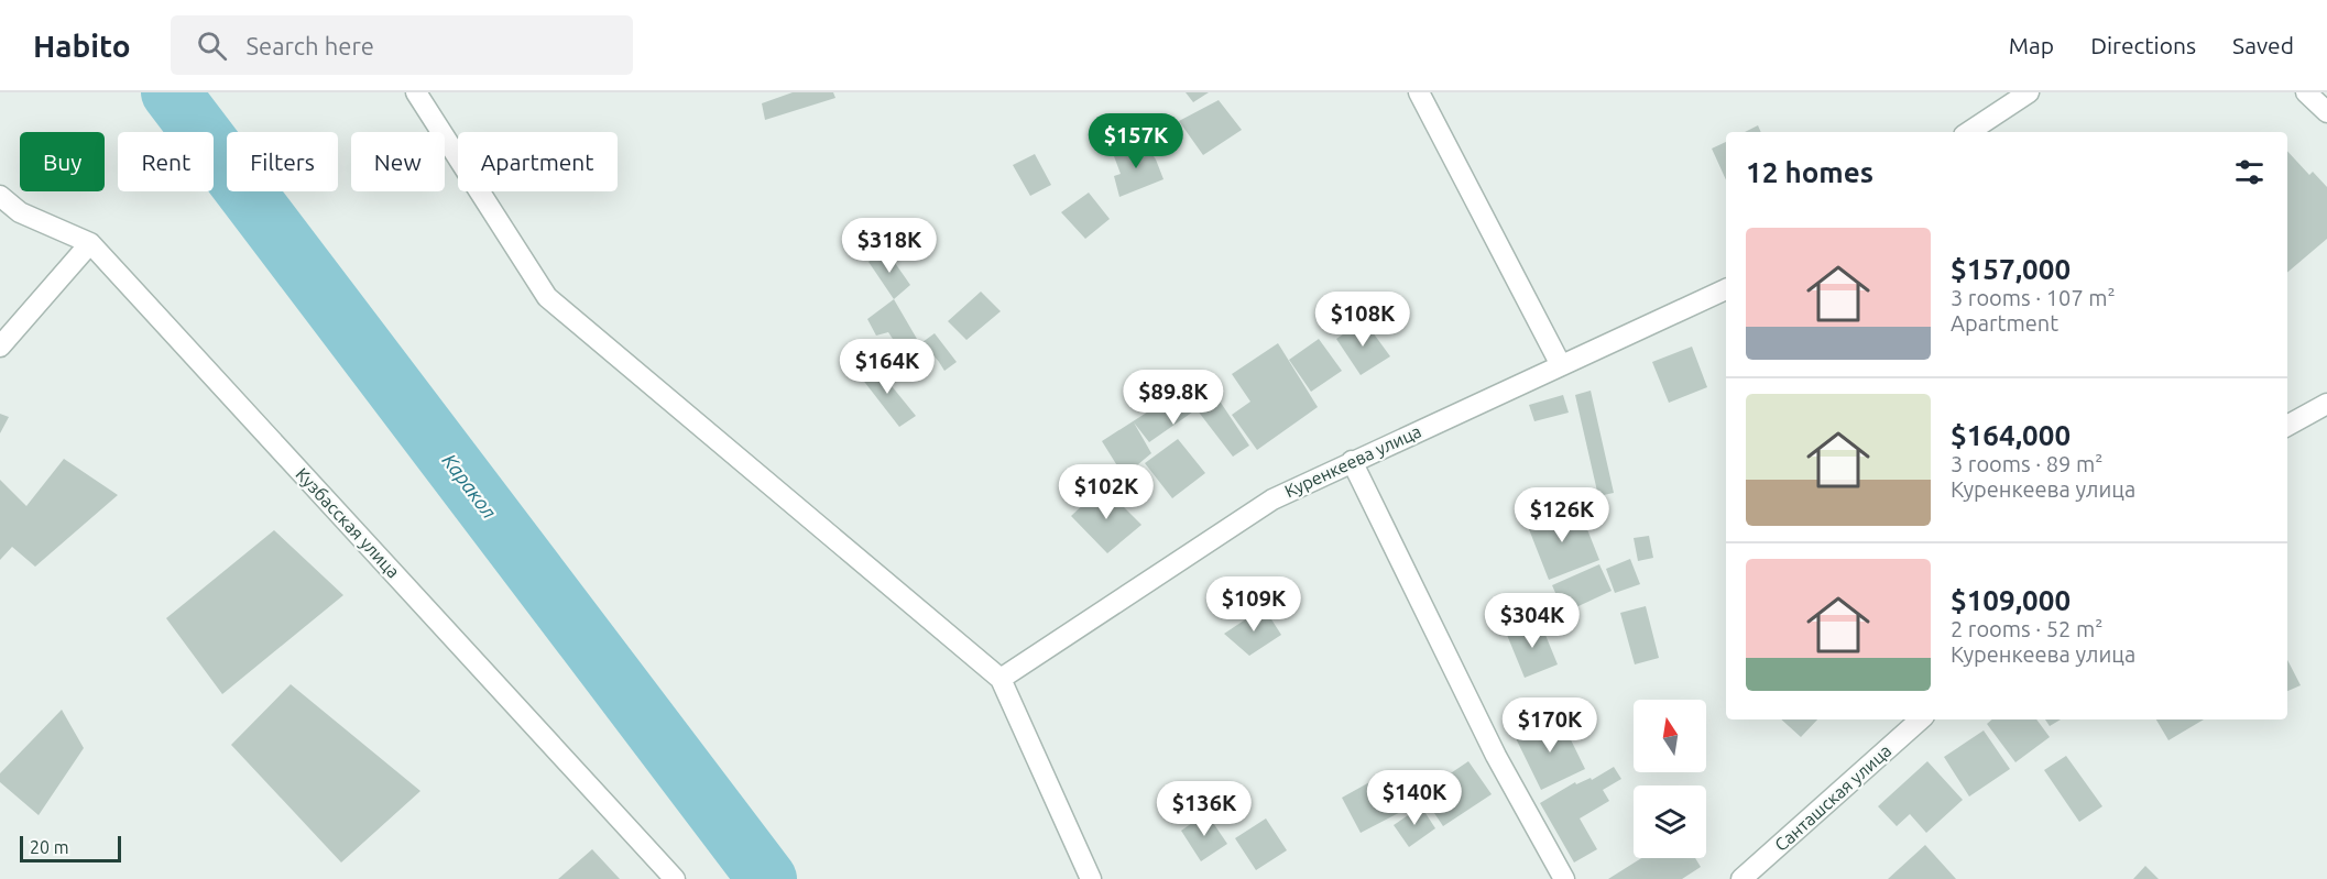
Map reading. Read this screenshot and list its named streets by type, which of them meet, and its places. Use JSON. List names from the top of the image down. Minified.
{"streets":{"street":["Куренкеева улица","Кузбасская улица","Санташская улица"]},"water":["Каракол"],"scale_bar":"20 m","north":"top","page":{"header":"Habito","search":"Search here","nav":["Map","Directions","Saved"],"price":["$157K","$318K","$108K","$164K","$89.8K","$102K","$126K","$109K","$304K","$170K","$140K","$136K"],"chip":["Buy","Rent","Filters","New","Apartment"],"heading":"12 homes","list":[{"name":"$157,000","note":"3 rooms · 107 m² · Apartment"},{"name":"$164,000","note":"3 rooms · 89 m² · Куренкеева улица"},{"name":"$109,000","note":"2 rooms · 52 m² · Куренкеева улица"}],"scale":"20 m"}}
